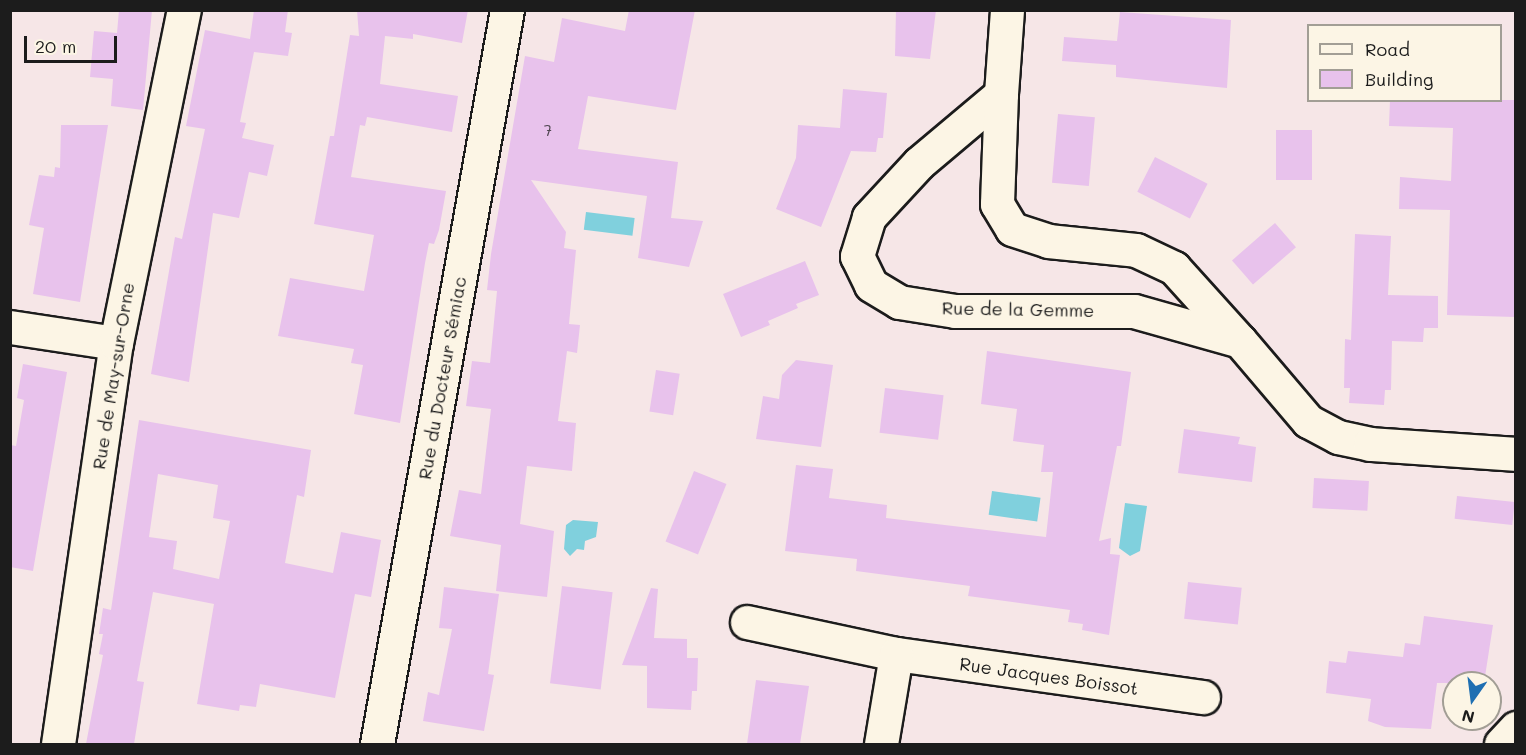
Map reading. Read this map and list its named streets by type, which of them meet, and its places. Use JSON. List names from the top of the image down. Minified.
{"streets":{"street":["Rue de la Gemme","Rue de May-sur-Orne","Rue du Docteur Sémiac","Rue Jacques Boissot"]},"house_numbers":["7"],"legend":["Road","Building"],"scale_bar":"20 m","north":"bottom"}
